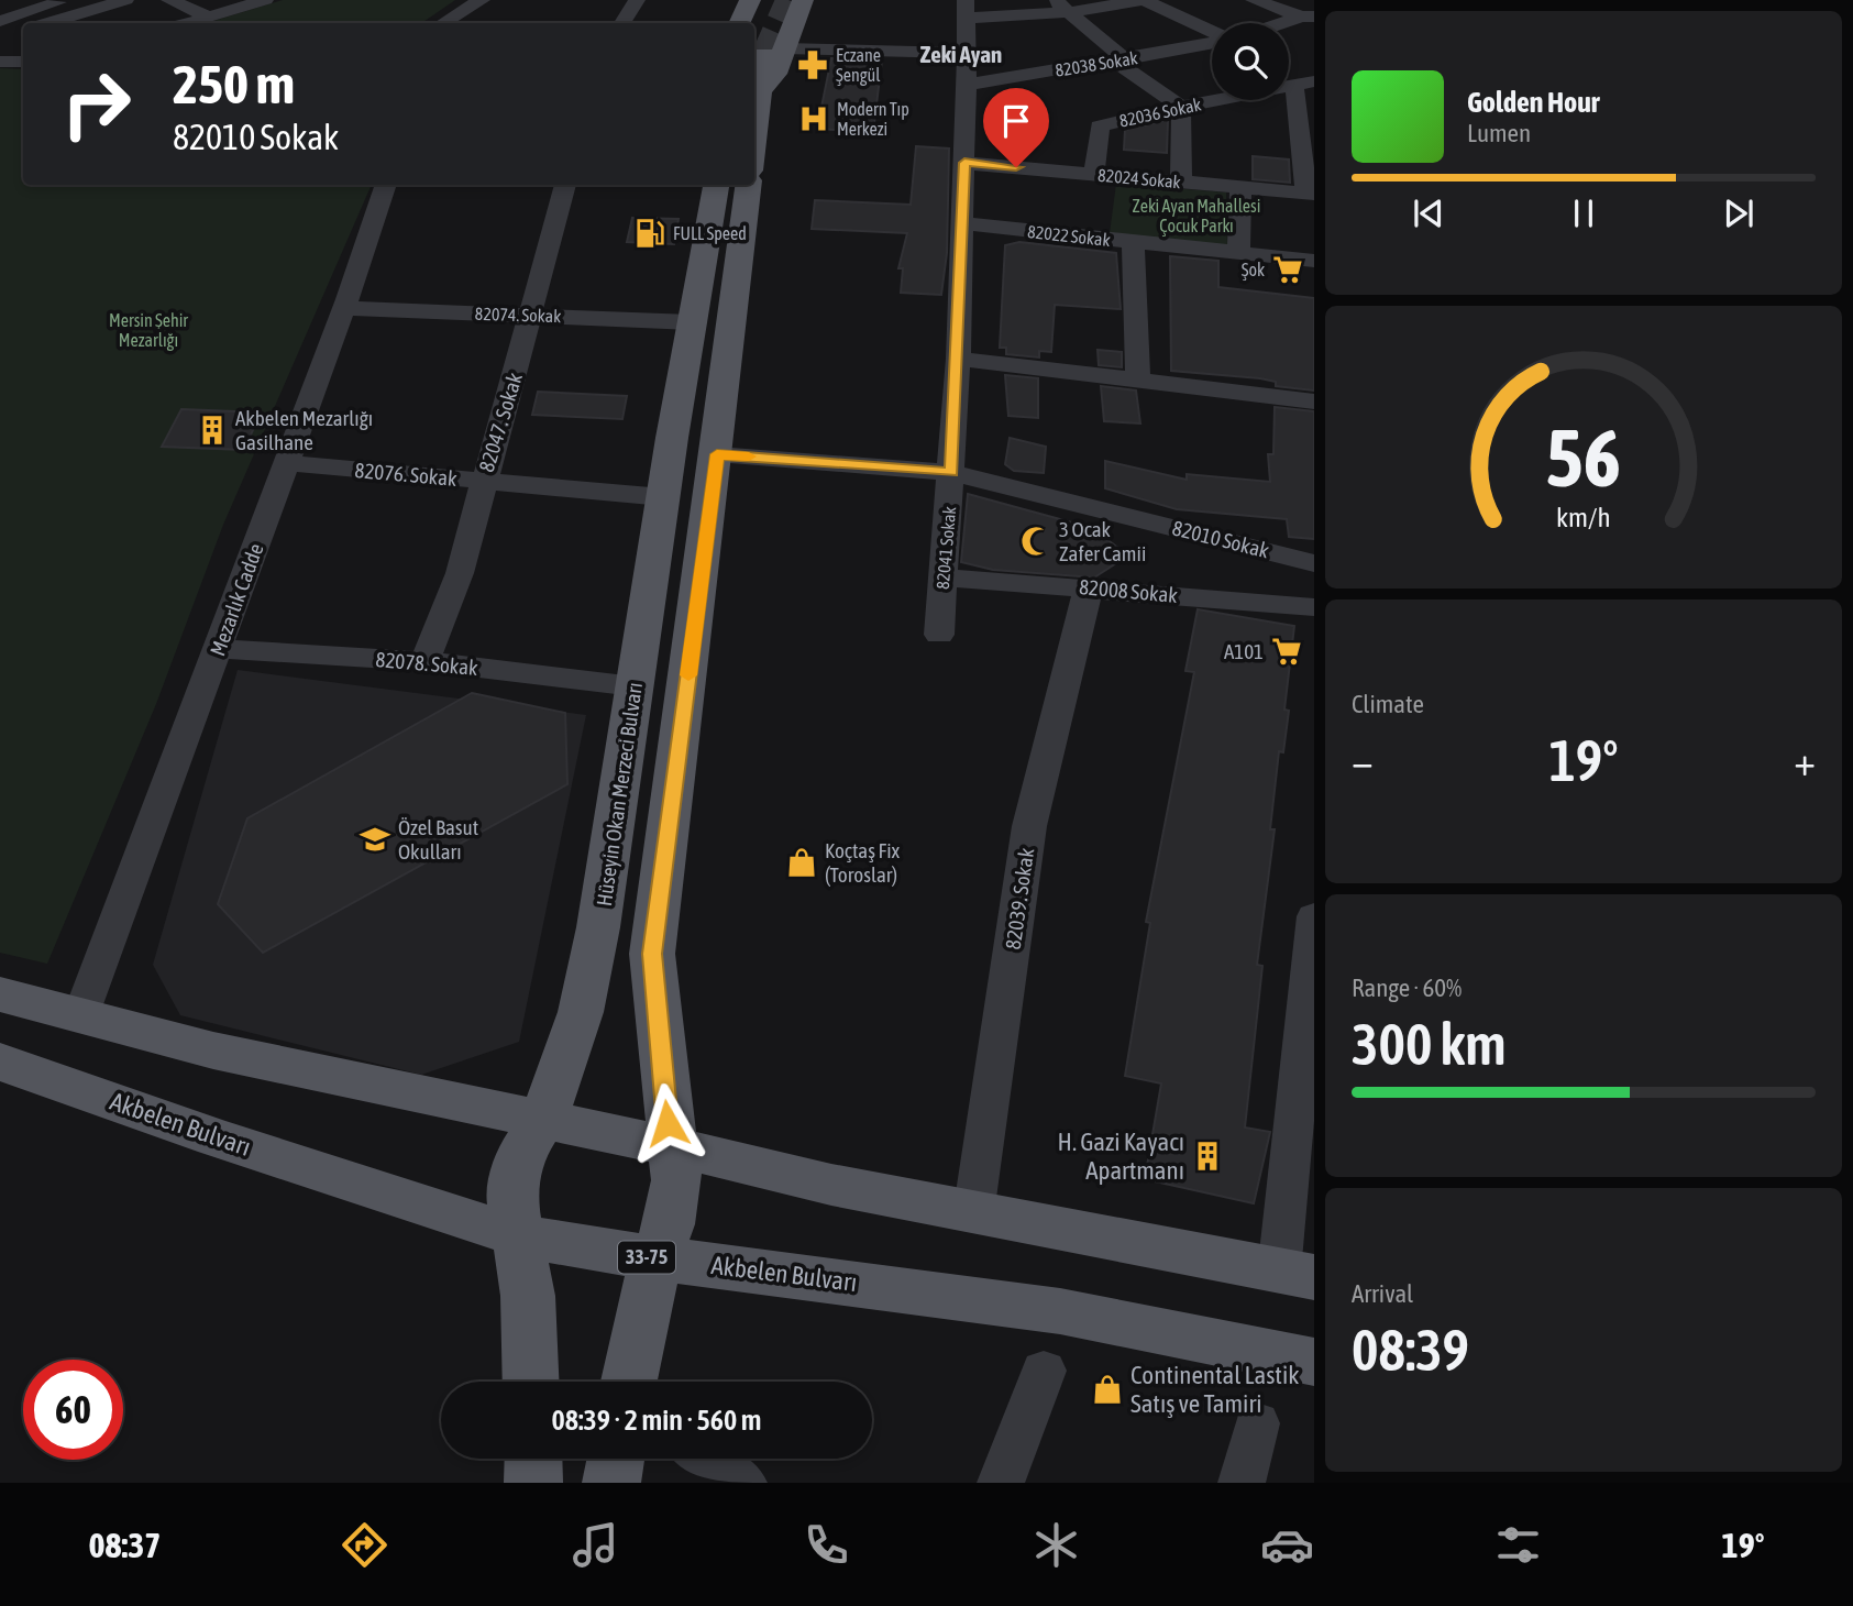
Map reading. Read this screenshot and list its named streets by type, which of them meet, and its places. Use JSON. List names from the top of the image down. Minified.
{"streets":{"main road":["Hüseyin Okan Merzeci Bulvarı","Akbelen Bulvarı","33-75"],"street":["82038 Sokak","82036 Sokak","82024 Sokak","82022 Sokak","82074. Sokak","82047. Sokak","82076. Sokak","82010 Sokak","82041 Sokak","82008 Sokak","Mezarlık Cadde","82078. Sokak","82039. Sokak"]},"crossings":[["82038 Sokak","82041 Sokak"],["82036 Sokak","82024 Sokak"],["82024 Sokak","82041 Sokak"],["82022 Sokak","82041 Sokak"],["82074. Sokak","82047. Sokak"],["82074. Sokak","Mezarlık Cadde"],["82074. Sokak","Hüseyin Okan Merzeci Bulvarı"],["82047. Sokak","82076. Sokak"],["82047. Sokak","82078. Sokak"],["82076. Sokak","Mezarlık Cadde"],["82076. Sokak","Hüseyin Okan Merzeci Bulvarı"],["82010 Sokak","82041 Sokak"],["82041 Sokak","82008 Sokak"],["82008 Sokak","82039. Sokak"],["Mezarlık Cadde","82078. Sokak"],["82078. Sokak","Hüseyin Okan Merzeci Bulvarı"],["Hüseyin Okan Merzeci Bulvarı","Akbelen Bulvarı"]],"districts":["Zeki Ayan"],"parks":["Zeki Ayan Mahallesi Çocuk Parkı","Mersin Şehir Mezarlığı"],"places":{"pharmacy":["Eczane Şengül"],"hospital":["Modern Tıp Merkezi"],"fuel station":["FULL Speed"],"supermarket":["Şok","A101"],"building":["Akbelen Mezarlığı Gasilhane","H. Gazi Kayacı Apartmanı"],"mosque":["3 Ocak Zafer Camii"],"school or university":["Özel Basut Okulları"],"shop":["Koçtaş Fix (Toroslar)","Continental Lastik Satış ve Tamiri"]},"page":{"turn":["250 m","82010 Sokak"],"song":["Golden Hour","Lumen"],"tile":["Climate",["Range · 60%","300 km"],["Arrival","08:39"]],"heat":["−","19°","+"],"limit":"60","trip":"08:39 · 2 min · 560 m","tabs":["08:37","19°"],"gauge":["56","km/h"]}}
